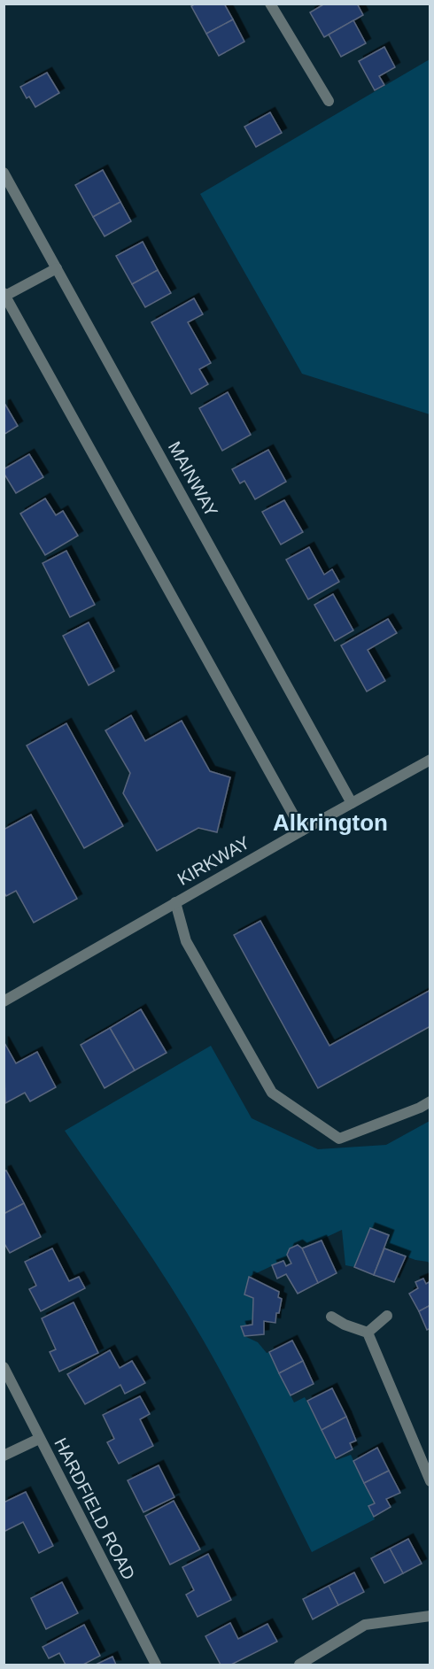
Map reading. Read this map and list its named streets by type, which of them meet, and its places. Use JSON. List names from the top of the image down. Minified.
{"streets":{"street":["MAINWAY","KIRKWAY","HARDFIELD ROAD"]},"crossings":[["MAINWAY","KIRKWAY"]],"districts":["Alkrington"]}
